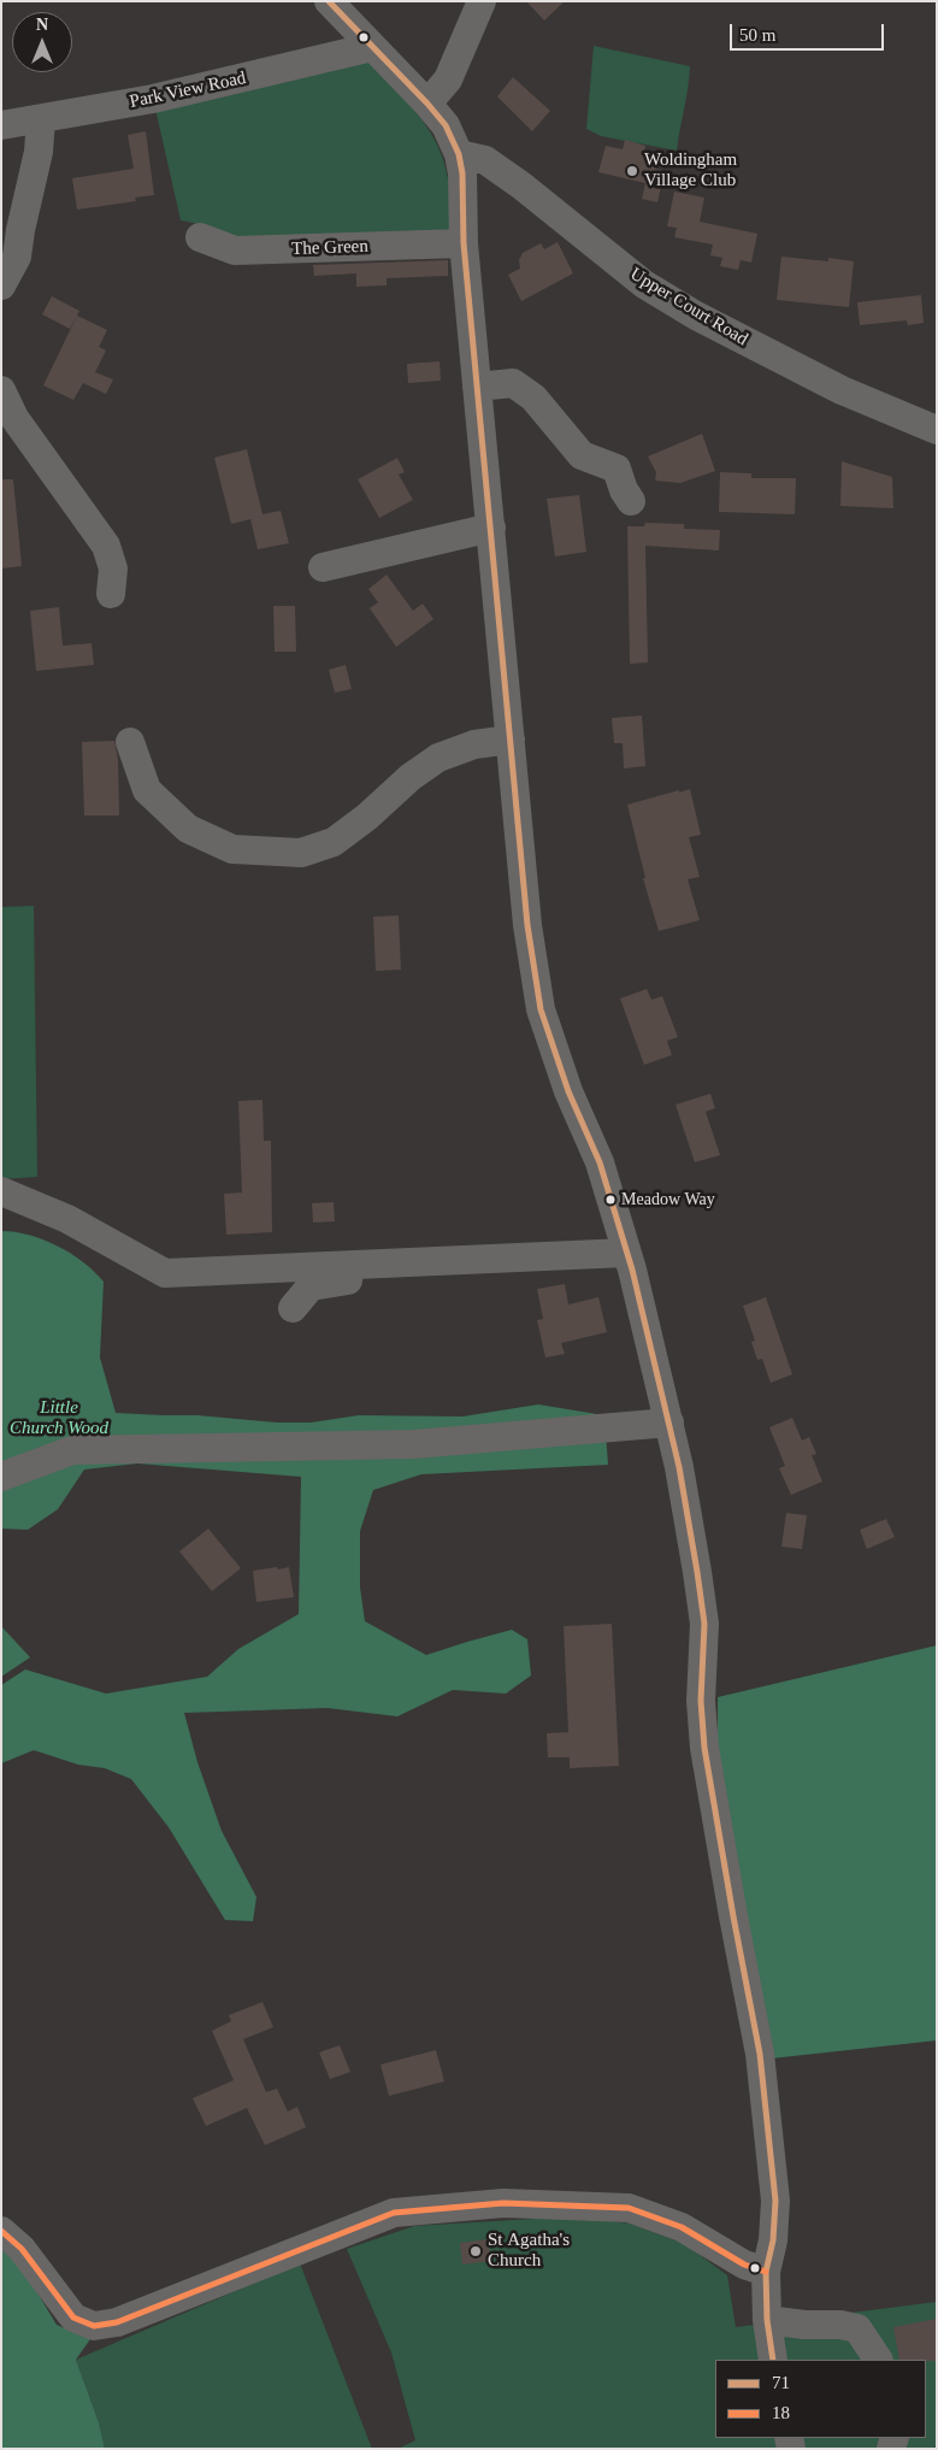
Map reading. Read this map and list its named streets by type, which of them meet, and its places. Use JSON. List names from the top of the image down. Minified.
{"streets":{"street":["Park View Road","The Green","Upper Court Road"]},"parks":["Little Church Wood"],"places":["Woldingham Village Club","Meadow Way","St Agatha's Church"],"lines":["transit line 71","transit line 18"],"legend":["71","18"],"scale_bar":"50 m","north":"top"}
